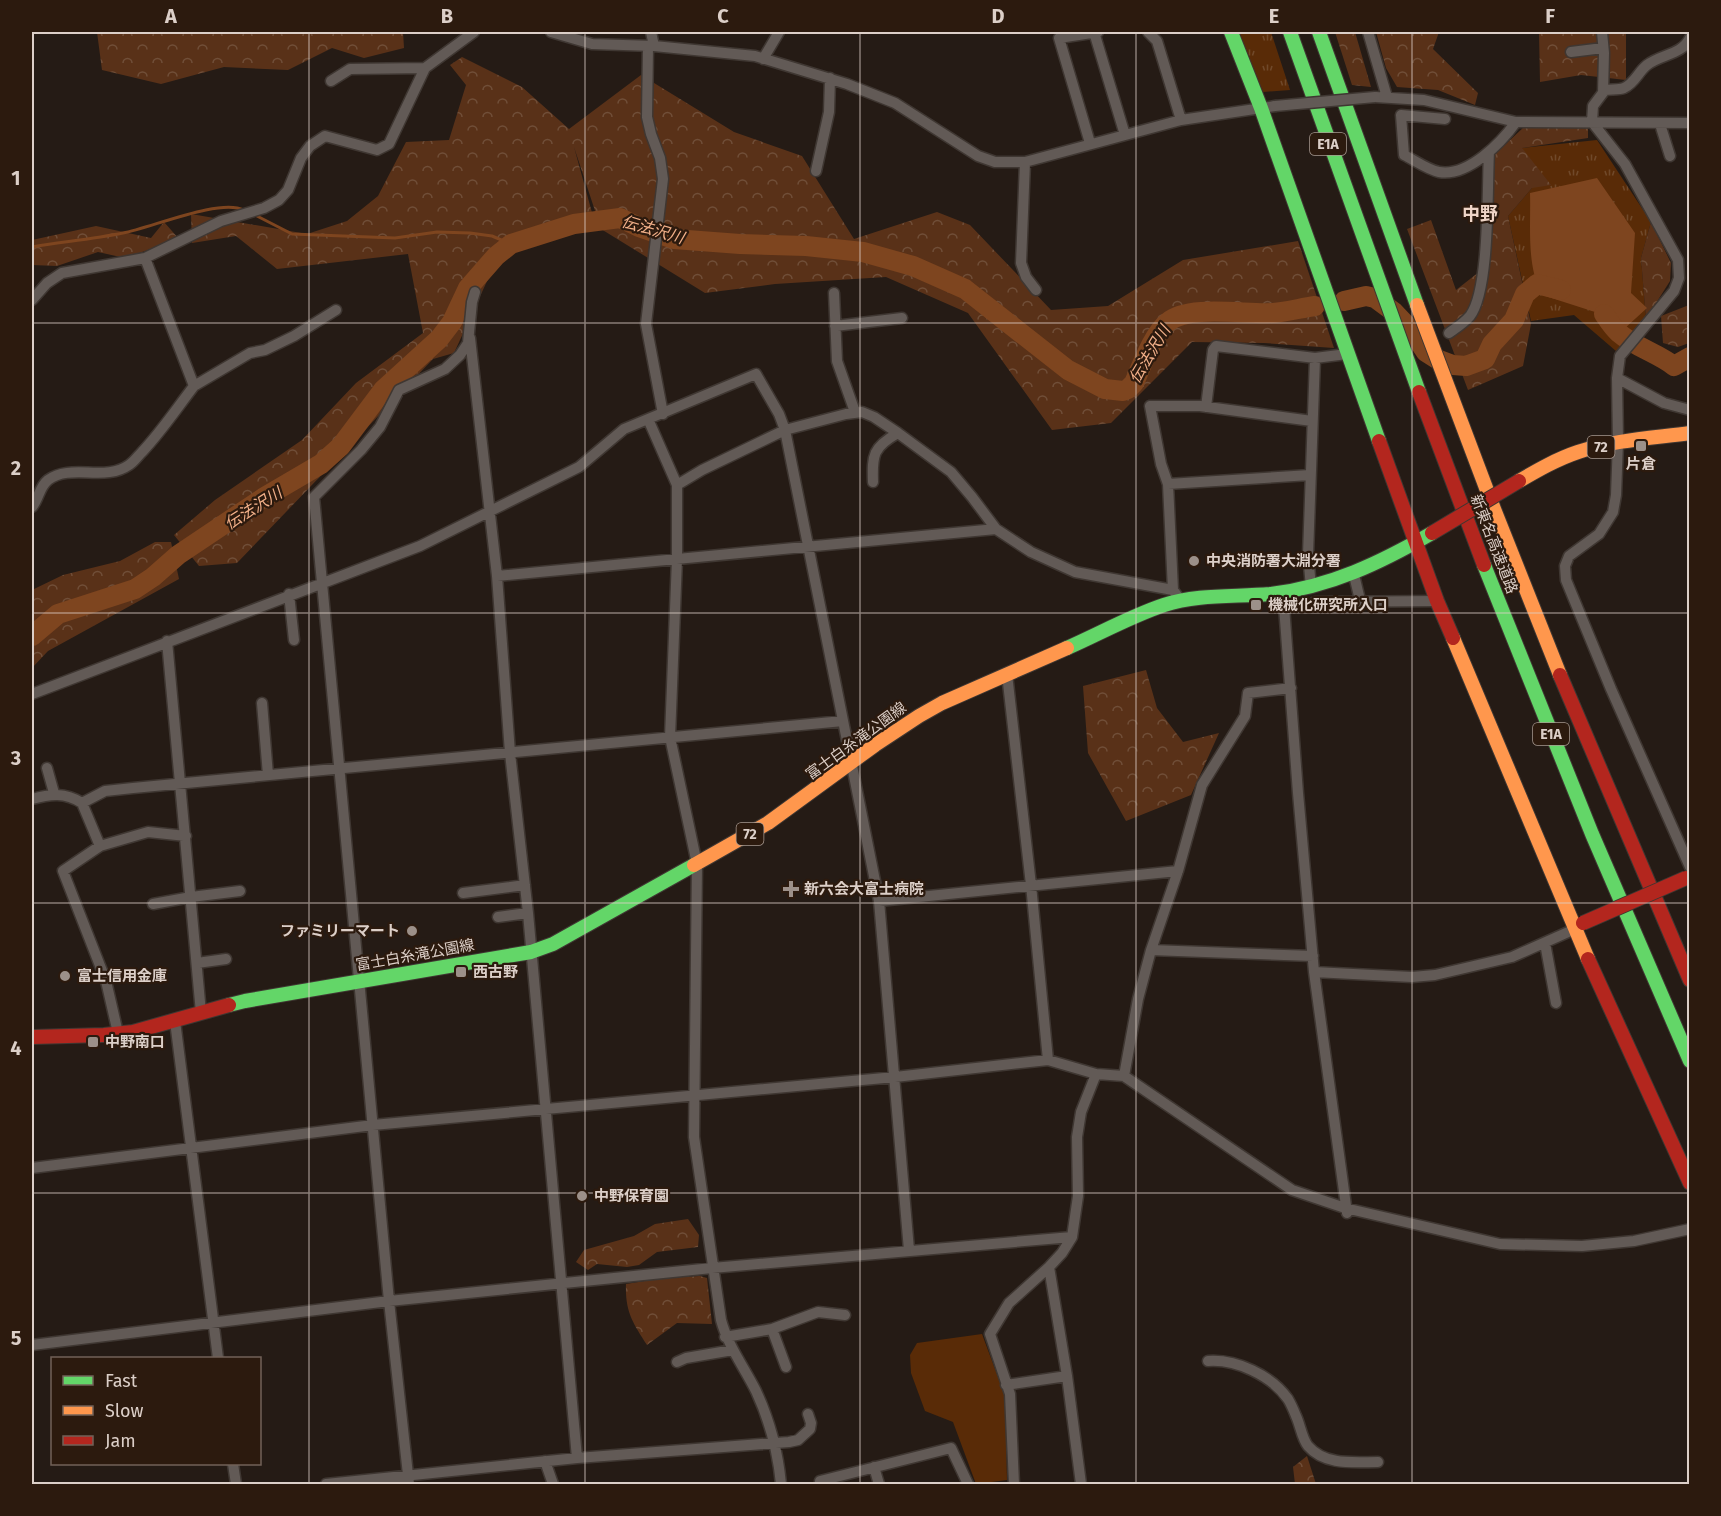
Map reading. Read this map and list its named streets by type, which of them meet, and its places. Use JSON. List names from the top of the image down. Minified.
{"streets":{"main road":["E1A","72","新東名高速道路","富士白糸滝公園線"]},"districts":["中野"],"water":["伝法沢川"],"places":{"transit":["片倉","機械化研究所入口","西古野","中野南口"],"other":["中央消防署大淵分署","ファミリーマート","富士信用金庫","中野保育園"],"health":["新六会大富士病院"]},"legend":["Fast","Slow","Jam"],"grid":{"columns":["A","B","C","D","E","F"],"rows":["1","2","3","4","5"]}}
